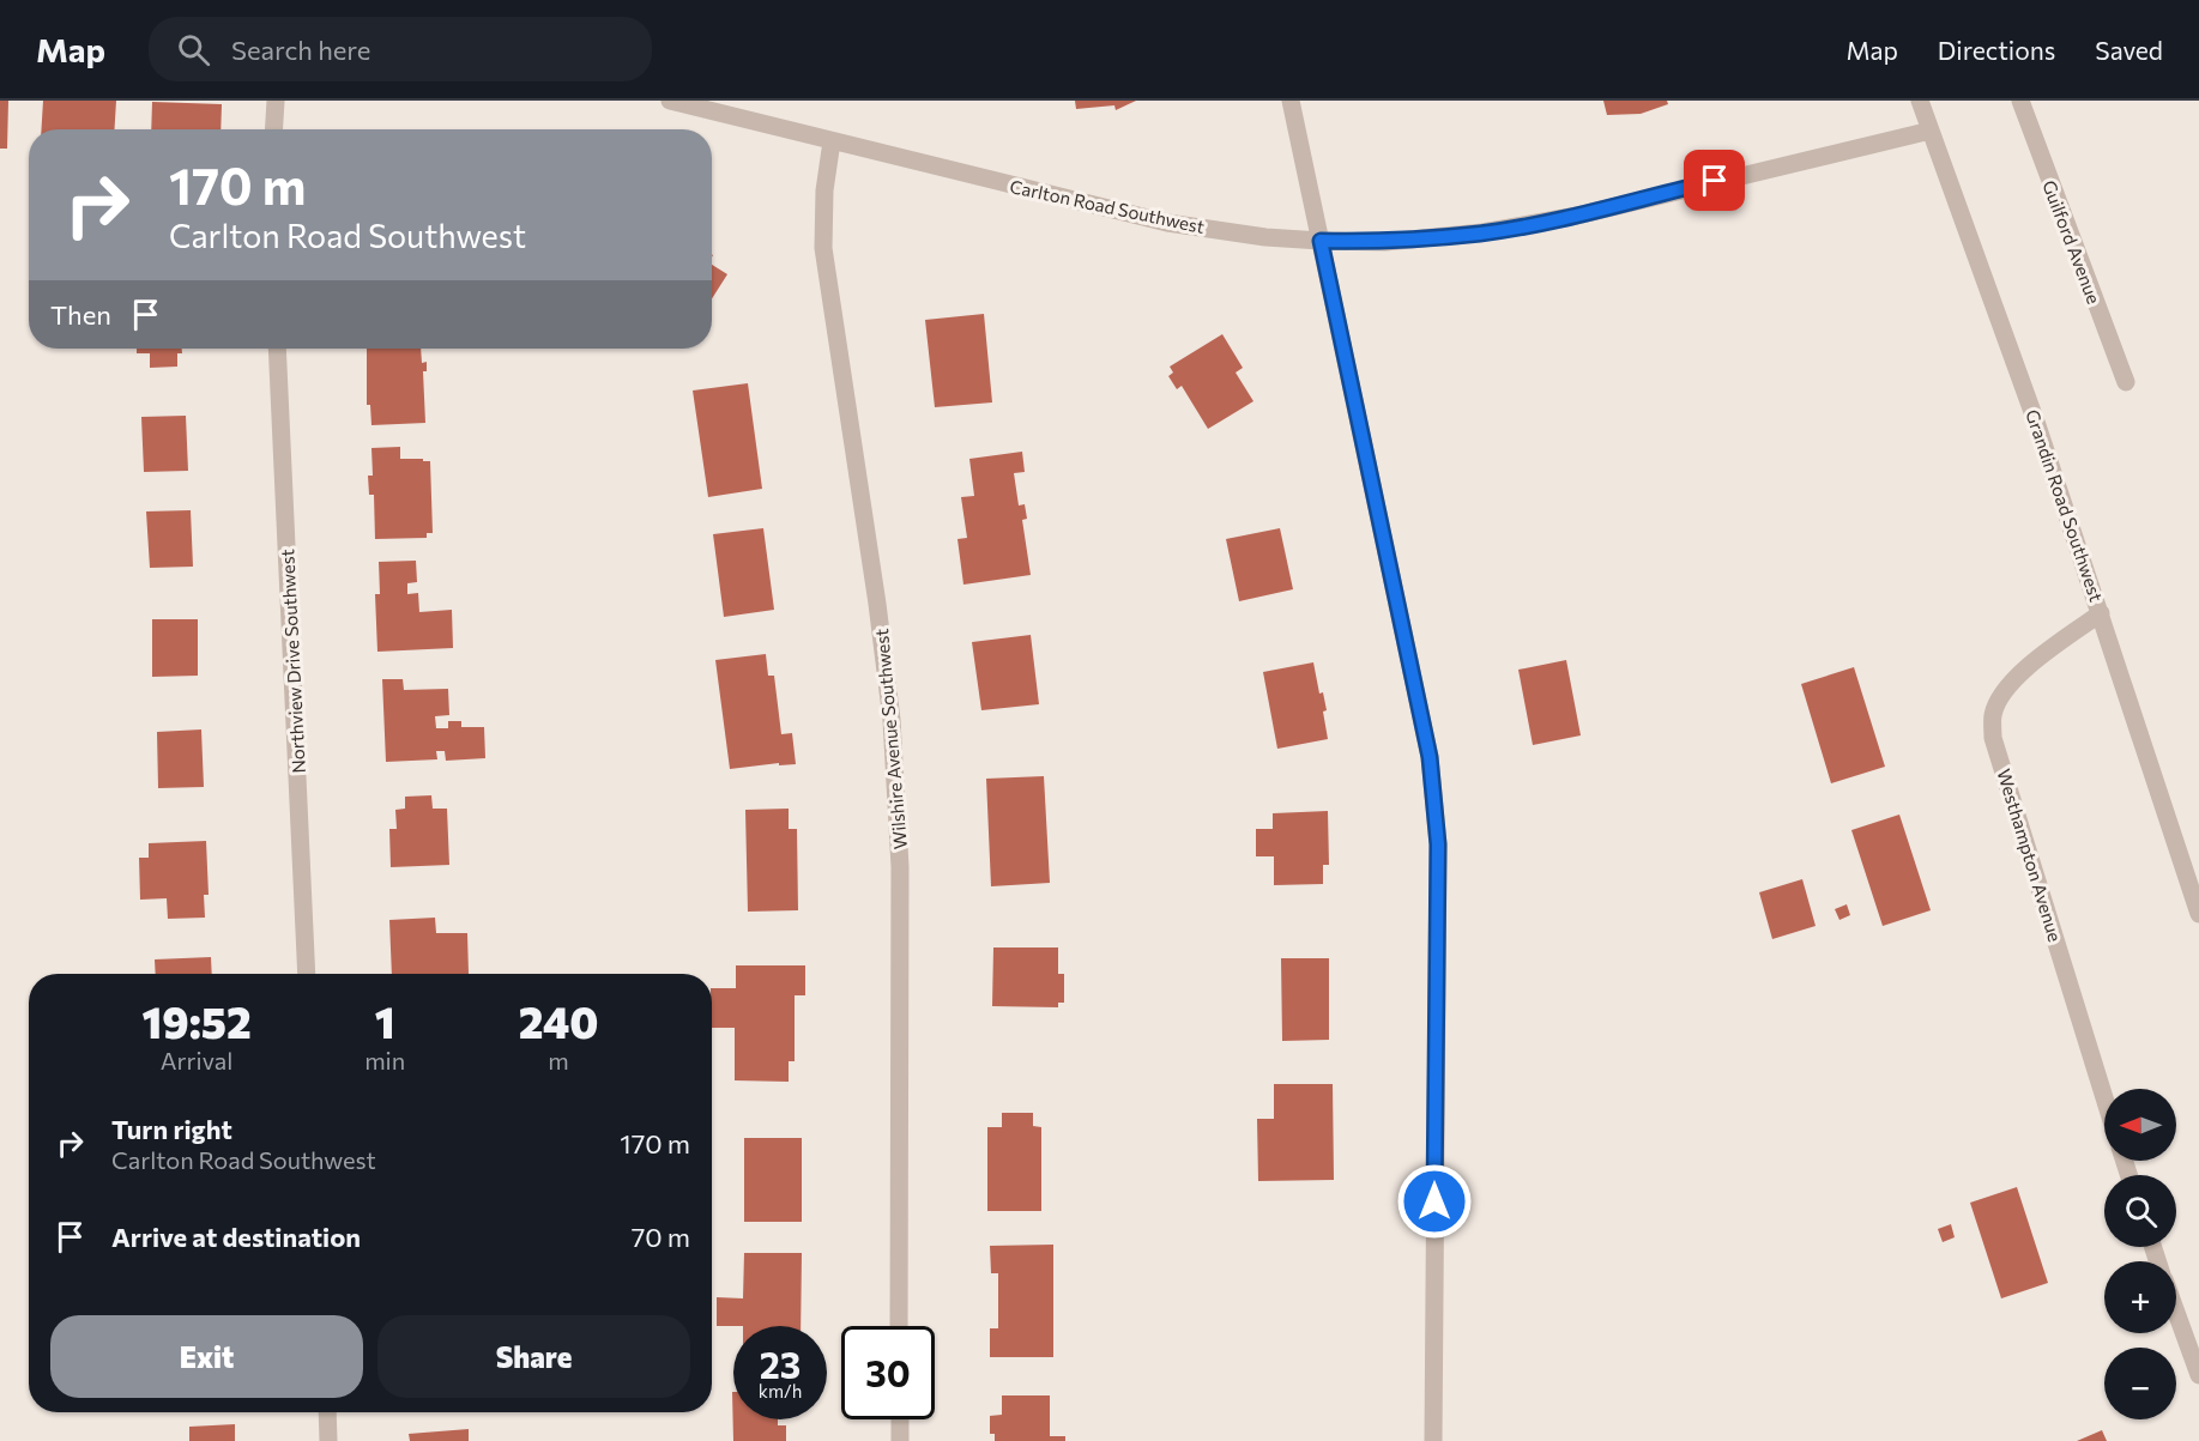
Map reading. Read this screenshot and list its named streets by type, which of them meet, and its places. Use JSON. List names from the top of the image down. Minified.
{"streets":{"street":["Carlton Road Southwest","Guilford Avenue","Grandin Road Southwest","Northview Drive Southwest","Wilshire Avenue Southwest","Westhampton Avenue"]},"crossings":[["Carlton Road Southwest","Grandin Road Southwest"],["Carlton Road Southwest","Wilshire Avenue Southwest"],["Grandin Road Southwest","Westhampton Avenue"]],"north":"left","page":{"header":"Map","search":"Search here","nav":["Map","Directions","Saved"],"turn":["170 m","Carlton Road Southwest"],"then":"Then","eta":["19:52","Arrival","1","min","240","m"],"map_buttons":["+","−"],"list":[{"name":"Turn right","note":"Carlton Road Southwest","value":"170 m"},{"name":"Arrive at destination","value":"70 m"}],"buttons":["Exit","Share"],"speed":"23 km/h","limit":"30"}}
